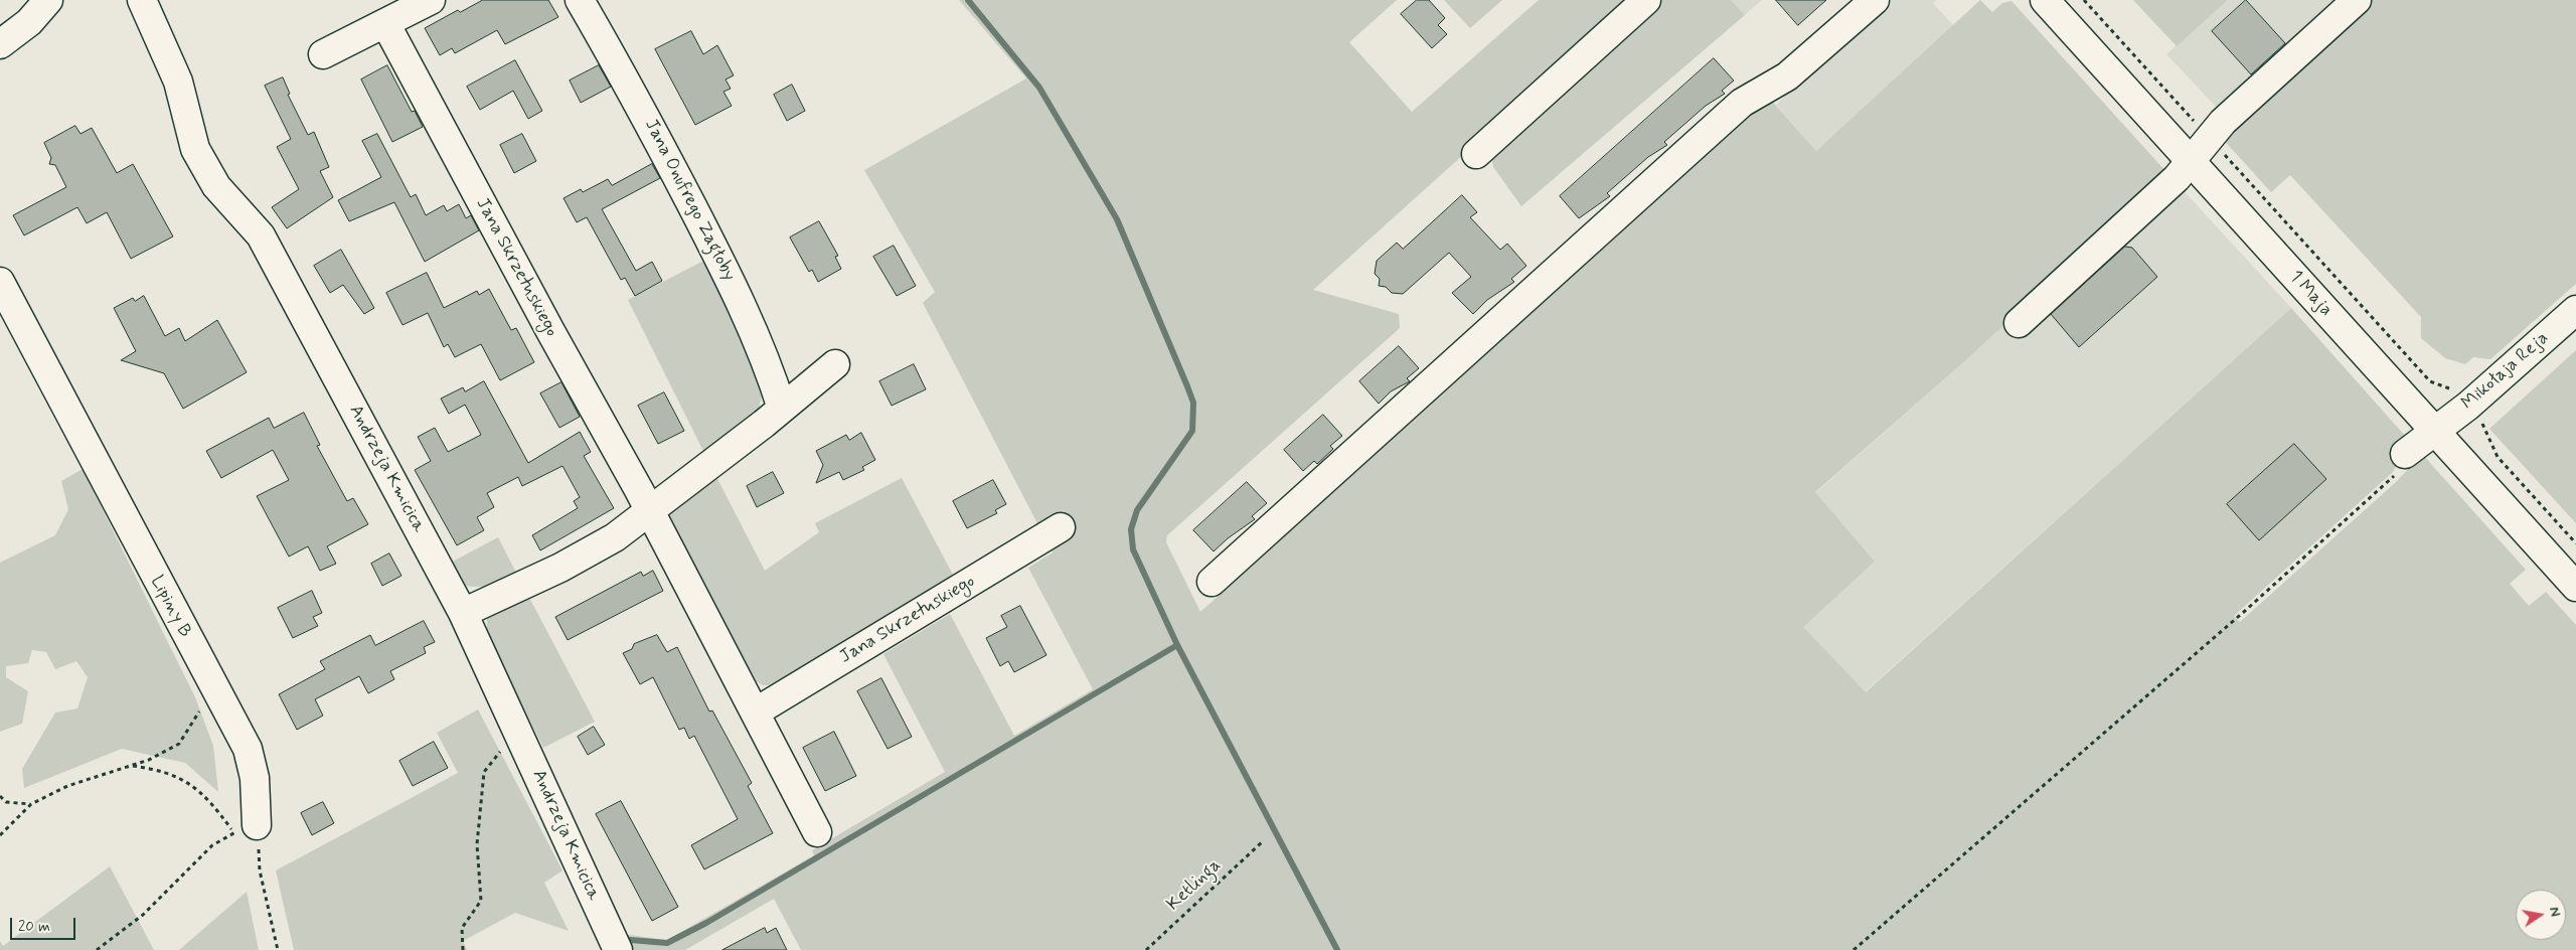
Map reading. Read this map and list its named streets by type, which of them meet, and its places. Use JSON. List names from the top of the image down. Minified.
{"streets":{"street":["Jana Onufrego Zagłoby","Jana Skrzetuskiego","1 Maja","Mikołaja Reja","Andrzeja Kmicica","Lipiny B"],"path":["Ketlinga"]},"crossings":[["1 Maja","Mikołaja Reja"]],"scale_bar":"20 m","north":"right"}
